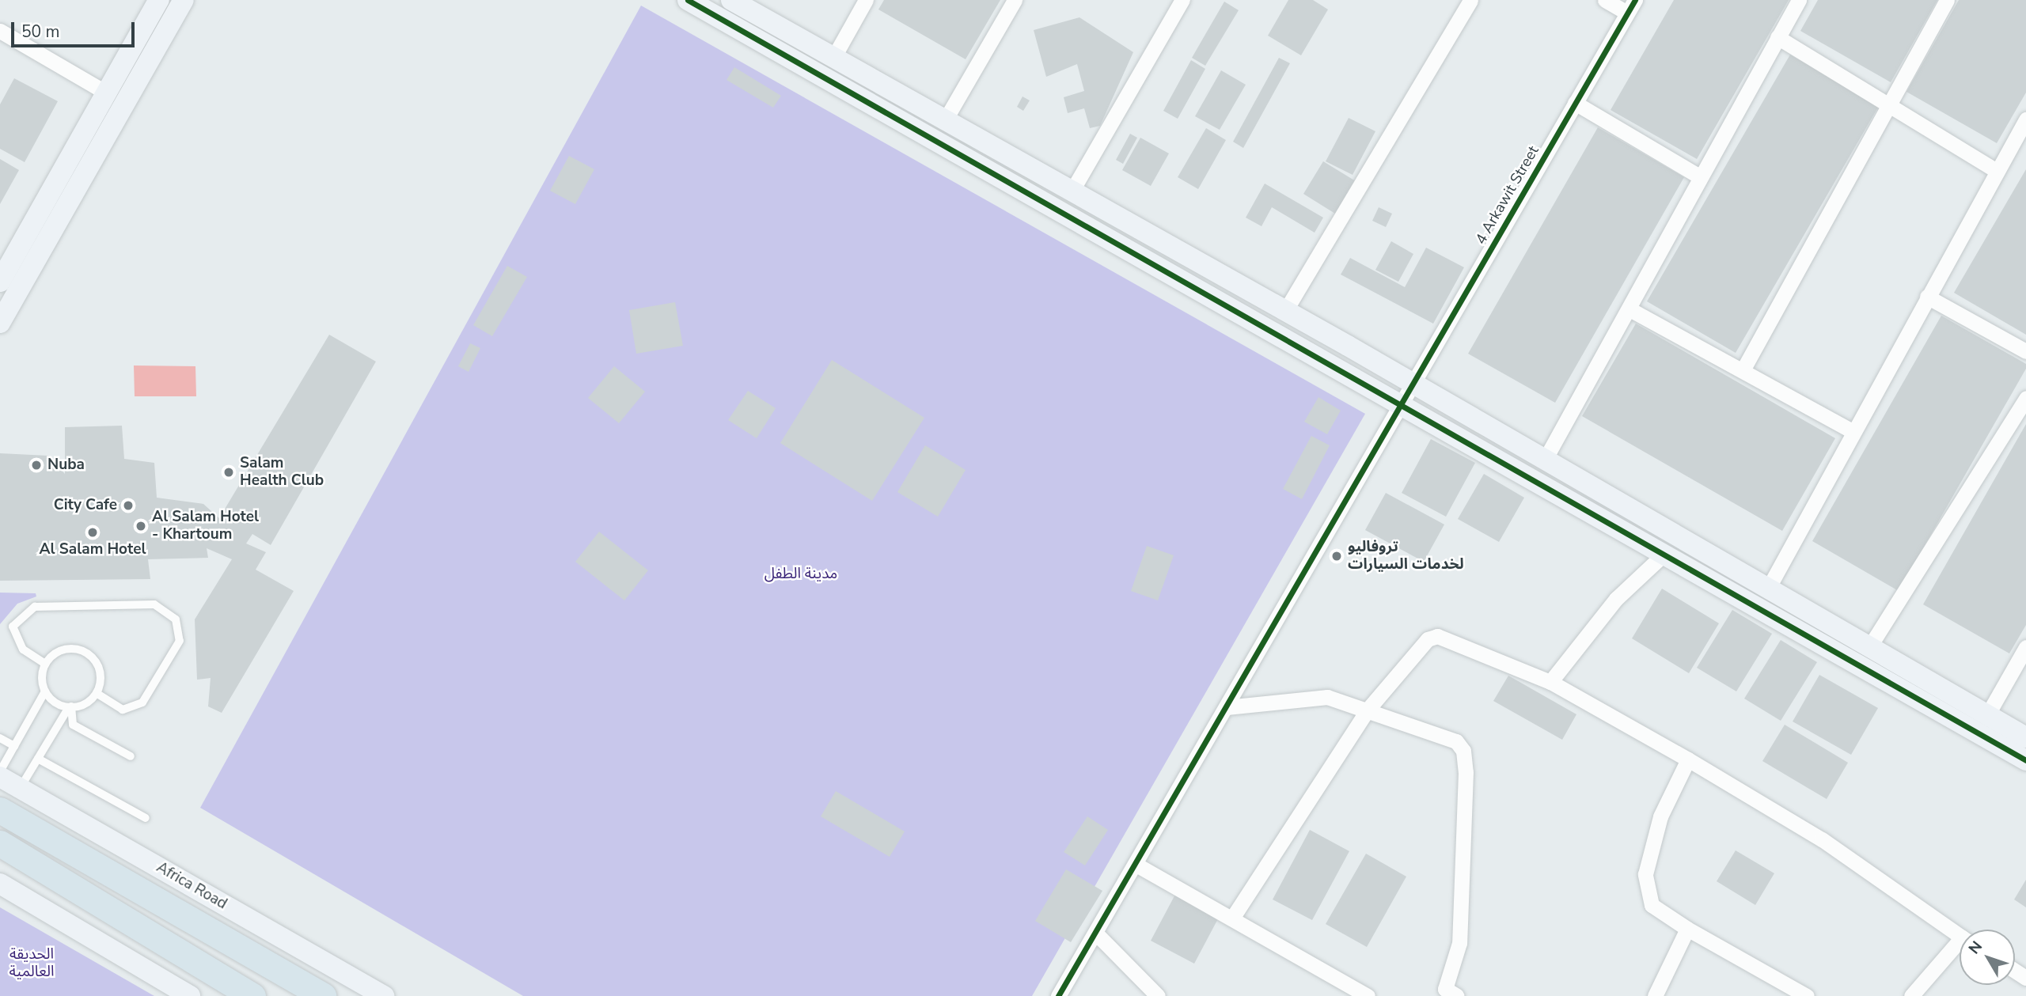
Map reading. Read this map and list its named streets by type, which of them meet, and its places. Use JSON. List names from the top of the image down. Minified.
{"streets":{"highway":["Africa Road"],"street":["4 Arkawit Street"]},"parks":["مدينة الطفل","الحديقة العالمية"],"places":["Nuba","Salam Health Club","City Cafe","Al Salam Hotel - Khartoum","Al Salam Hotel","تروفاليو لخدمات السيارات"],"scale_bar":"50 m","north":"top left"}
